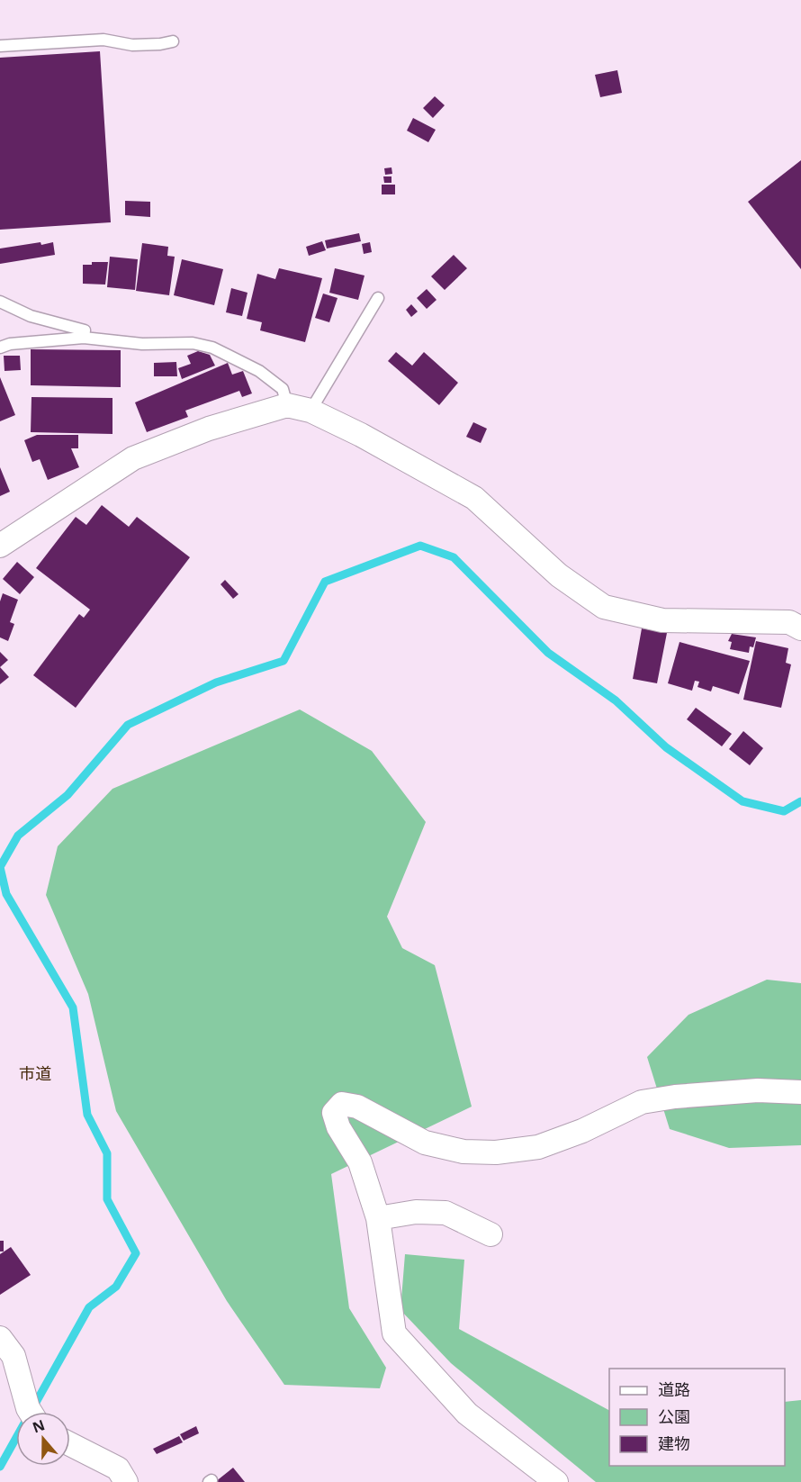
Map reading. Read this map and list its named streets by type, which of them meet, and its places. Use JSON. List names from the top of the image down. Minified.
{"districts":["市道"],"legend":["道路","公園","建物"],"north":"top"}
